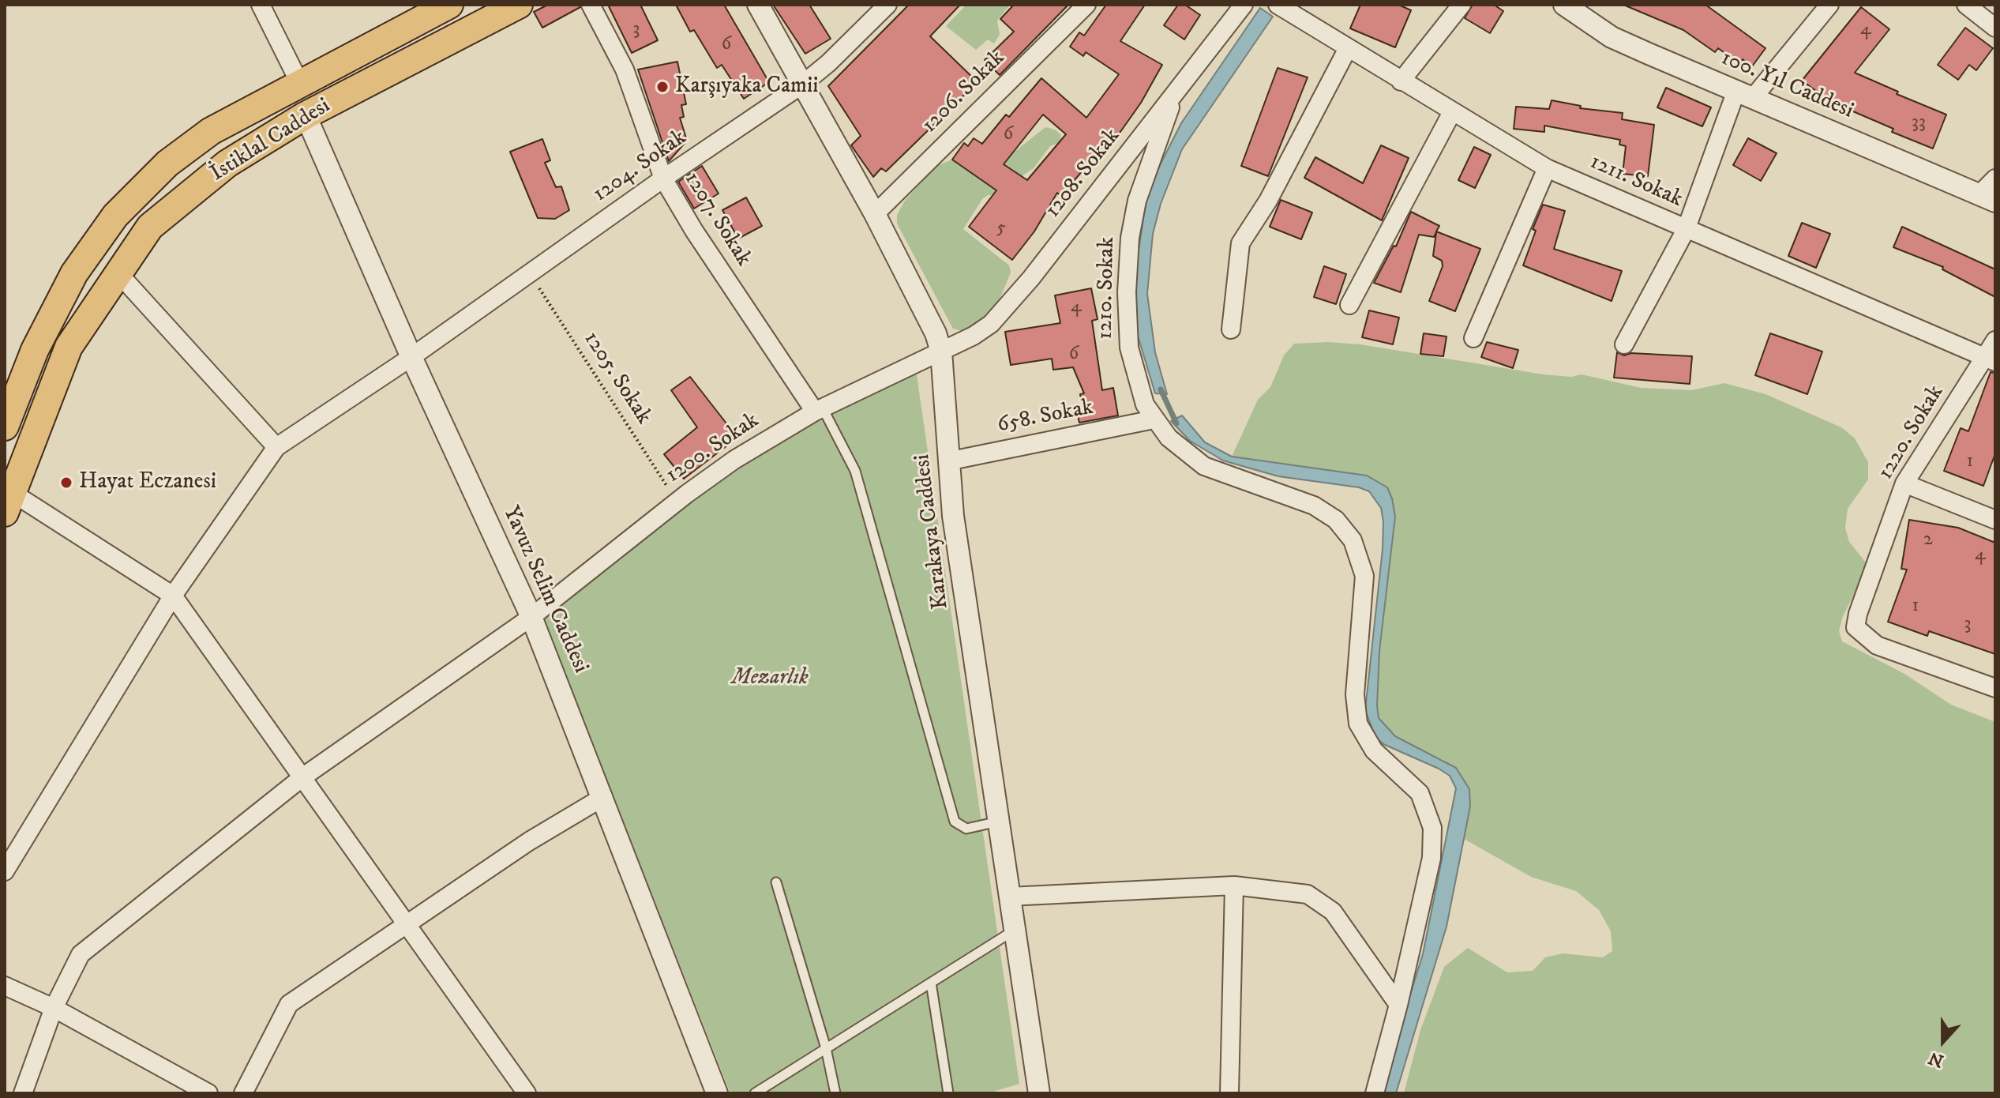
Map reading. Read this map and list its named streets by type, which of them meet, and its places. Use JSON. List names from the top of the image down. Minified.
{"streets":{"main road":["İstiklal Caddesi"],"street":["100. Yıl Caddesi","1206. Sokak","1204. Sokak","1208. Sokak","1211. Sokak","1207. Sokak","1210. Sokak","658. Sokak","1220. Sokak","1200. Sokak","Karakaya Caddesi","Yavuz Selim Caddesi"],"path":["1205. Sokak"]},"crossings":[["1206. Sokak","Karakaya Caddesi"],["İstiklal Caddesi","Yavuz Selim Caddesi"],["1204. Sokak","1207. Sokak"],["1204. Sokak","1205. Sokak"],["1204. Sokak","Karakaya Caddesi"],["1204. Sokak","Yavuz Selim Caddesi"],["1208. Sokak","1210. Sokak"],["1208. Sokak","1200. Sokak"],["1208. Sokak","Karakaya Caddesi"],["1211. Sokak","1220. Sokak"],["1207. Sokak","1200. Sokak"],["1210. Sokak","658. Sokak"],["1205. Sokak","1200. Sokak"],["658. Sokak","Karakaya Caddesi"],["1200. Sokak","Karakaya Caddesi"],["1200. Sokak","Yavuz Selim Caddesi"]],"parks":["Mezarlık"],"places":["Karşıyaka Camii","Hayat Eczanesi"],"house_numbers":["3","4","6","33","6","5","4","6","1","2","4","1","3"],"north":"bottom"}
